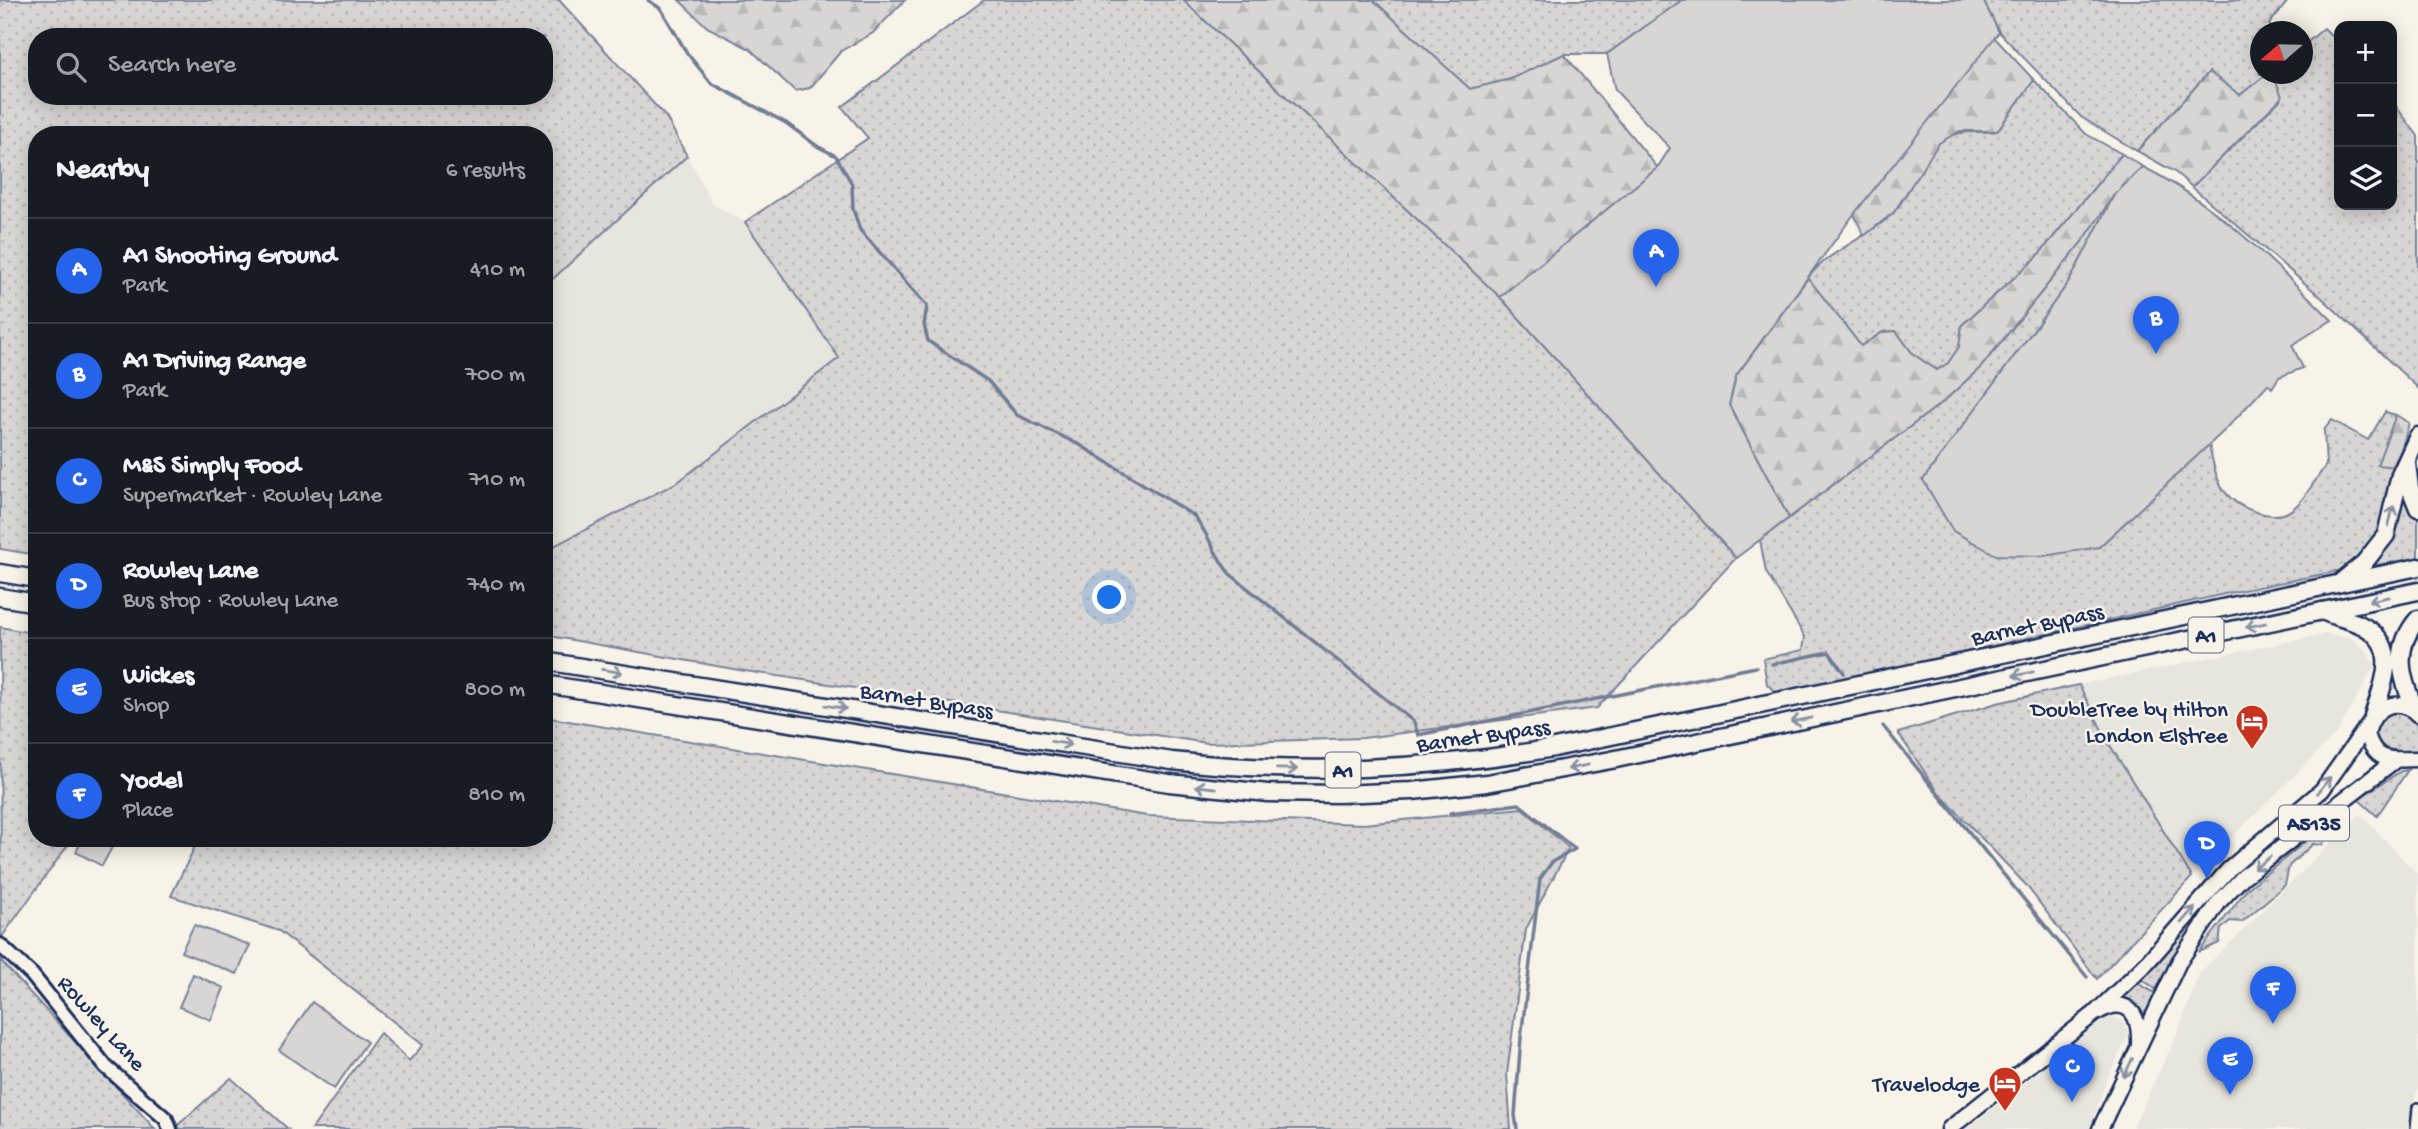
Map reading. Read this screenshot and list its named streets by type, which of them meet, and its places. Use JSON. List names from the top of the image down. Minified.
{"streets":{"highway":["Barnet Bypass","A1"],"main road":["A5135"],"street":["Rowley Lane"]},"places":{"hotel":["DoubleTree by Hilton London Elstree","Travelodge"]},"north":"left","page":{"map_buttons":["+","−"],"search":"Search here","heading":["Nearby","6 results"],"list":[{"mark":"A","name":"A1 Shooting Ground","note":"Park","value":"410 m"},{"mark":"B","name":"A1 Driving Range","note":"Park","value":"700 m"},{"mark":"C","name":"M&S Simply Food","note":"Supermarket · Rowley Lane","value":"710 m"},{"mark":"D","name":"Rowley Lane","note":"Bus stop · Rowley Lane","value":"740 m"},{"mark":"E","name":"Wickes","note":"Shop","value":"800 m"},{"mark":"F","name":"Yodel","note":"Place","value":"810 m"}],"pins":["A","B","D","F","E","C"]}}
